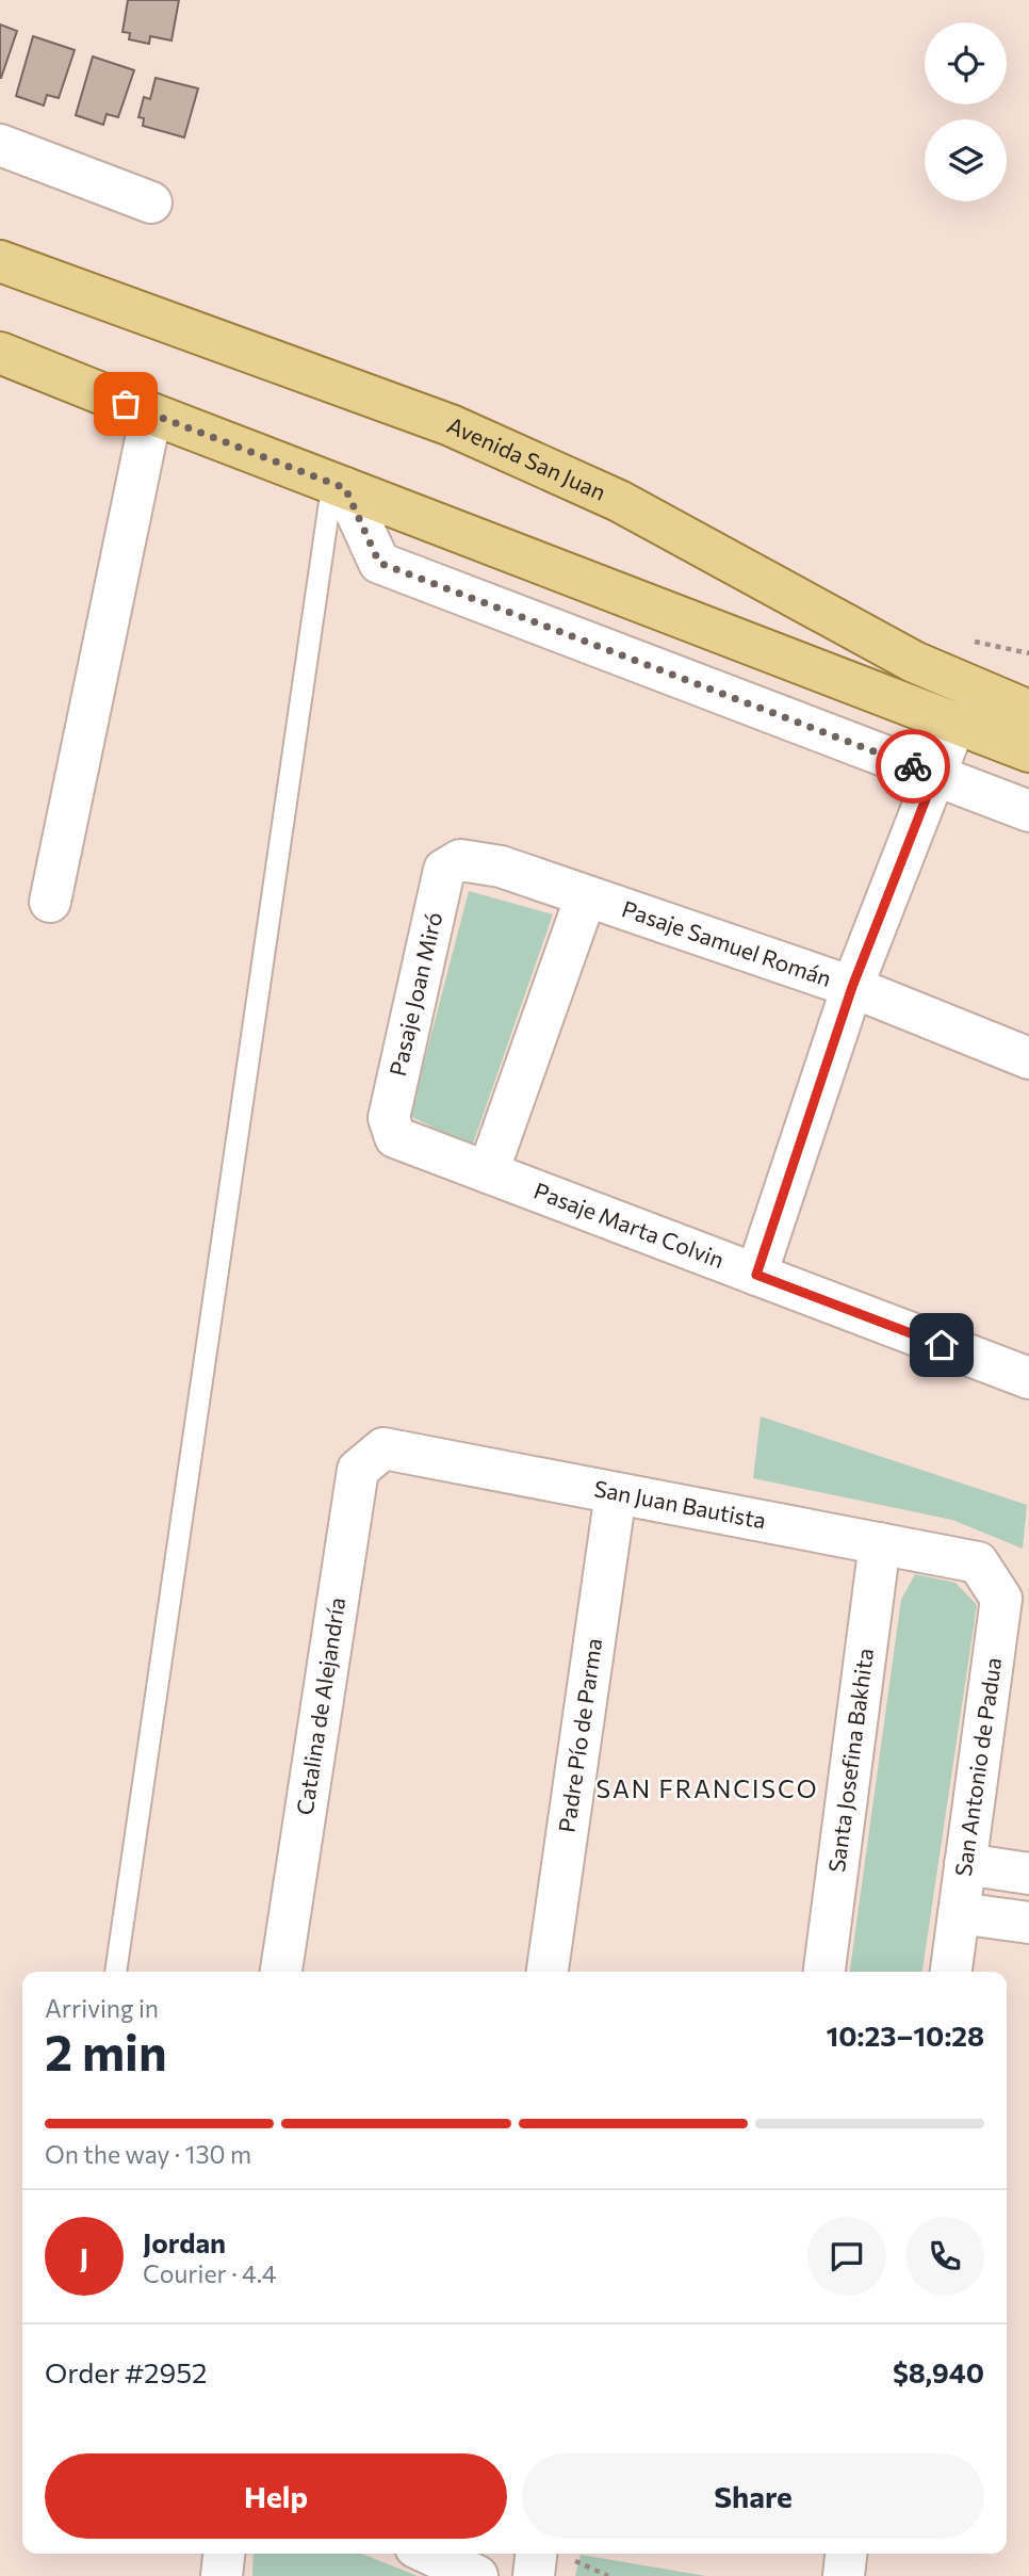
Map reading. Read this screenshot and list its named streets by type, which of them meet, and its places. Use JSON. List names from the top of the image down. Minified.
{"streets":{"main road":["Avenida San Juan"],"street":["Pasaje Samuel Román","Pasaje Joan Miró","Pasaje Marta Colvin","San Juan Bautista","Catalina de Alejandría","Padre Pío de Parma","Santa Josefina Bakhita","San Antonio de Padua"]},"crossings":[["Pasaje Samuel Román","Pasaje Joan Miró"],["Pasaje Joan Miró","Pasaje Marta Colvin"],["San Juan Bautista","Catalina de Alejandría"],["San Juan Bautista","Padre Pío de Parma"],["San Juan Bautista","Santa Josefina Bakhita"],["San Juan Bautista","San Antonio de Padua"]],"districts":["SAN FRANCISCO"],"page":{"heading":["2 min","Arriving in","10:23–10:28"],"panel":["Jordan","Courier · 4.4","Order #2952","$8,940"],"bar":"On the way · 130 m","round":"J","buttons":["Help","Share"]}}
